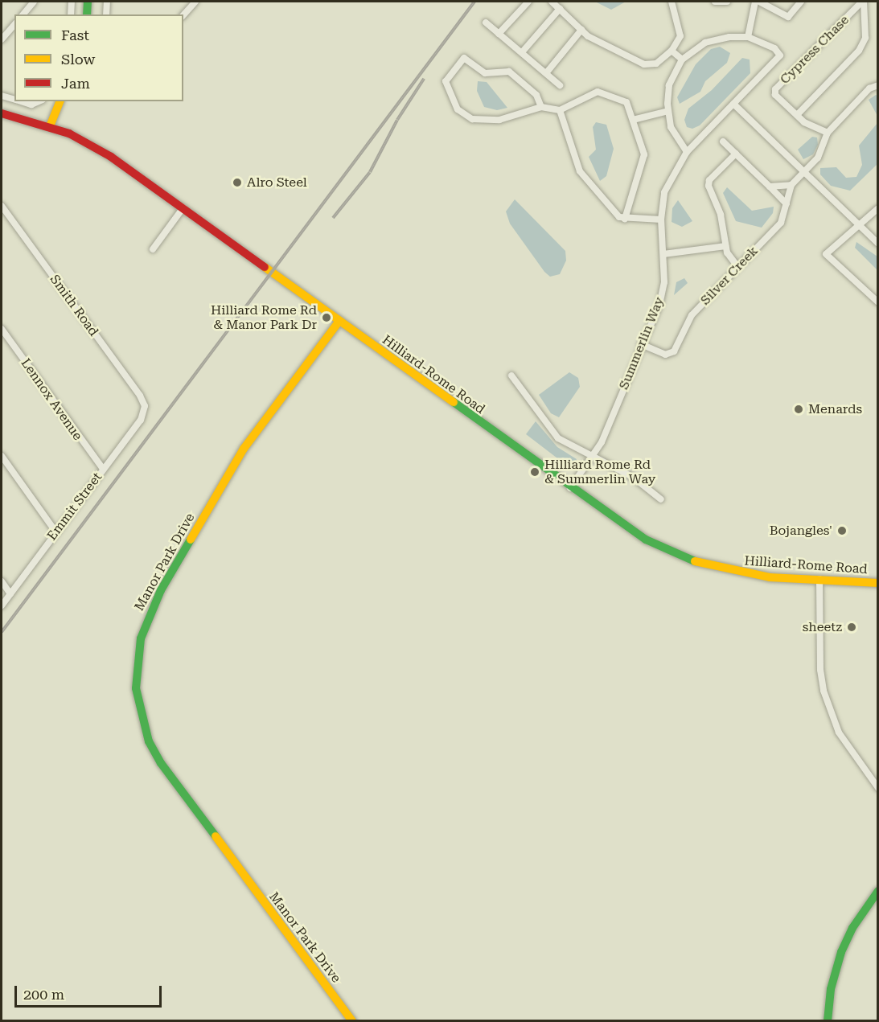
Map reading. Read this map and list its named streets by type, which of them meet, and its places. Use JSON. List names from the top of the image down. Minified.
{"streets":{"main road":["Hilliard-Rome Road","Manor Park Drive"],"street":["Cypress Chase","Silver Creek","Smith Road","Summerlin Way","Lennox Avenue","Emmit Street"]},"crossings":[["Cypress Chase","Silver Creek"],["Silver Creek","Summerlin Way"],["Smith Road","Emmit Street"],["Summerlin Way","Hilliard-Rome Road"],["Hilliard-Rome Road","Manor Park Drive"],["Lennox Avenue","Emmit Street"]],"places":["Alro Steel","Hilliard Rome Rd & Manor Park Dr","Menards","Hilliard Rome Rd & Summerlin Way","Bojangles'","sheetz"],"legend":["Fast","Slow","Jam"],"scale_bar":"200 m"}
